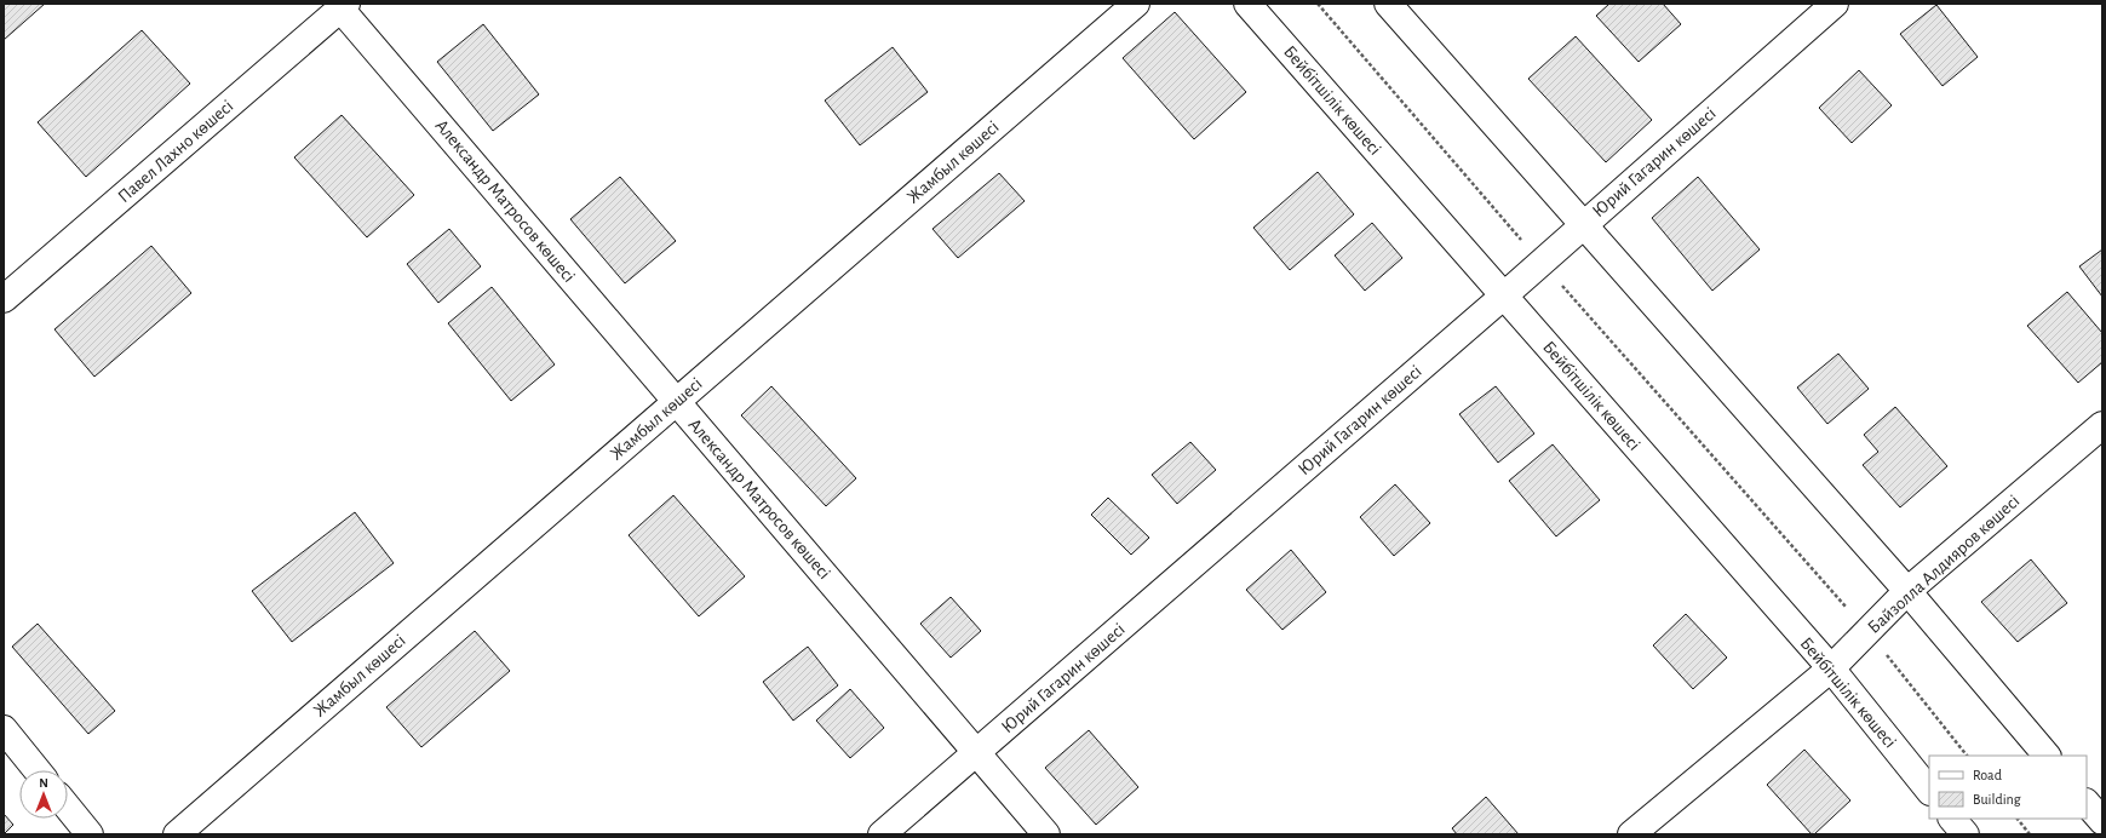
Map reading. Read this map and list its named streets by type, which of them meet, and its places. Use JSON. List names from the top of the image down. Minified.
{"streets":{"street":["Бейбітшілік көшесі","Павел Лахно көшесі","Жамбыл көшесі","Юрий Гагарин көшесі","Александр Матросов көшесі","Байзолла Алдияров көшесі"]},"crossings":[["Бейбітшілік көшесі","Юрий Гагарин көшесі"],["Бейбітшілік көшесі","Байзолла Алдияров көшесі"],["Павел Лахно көшесі","Александр Матросов көшесі"],["Жамбыл көшесі","Александр Матросов көшесі"],["Юрий Гагарин көшесі","Александр Матросов көшесі"]],"legend":["Road","Building"],"north":"top"}
